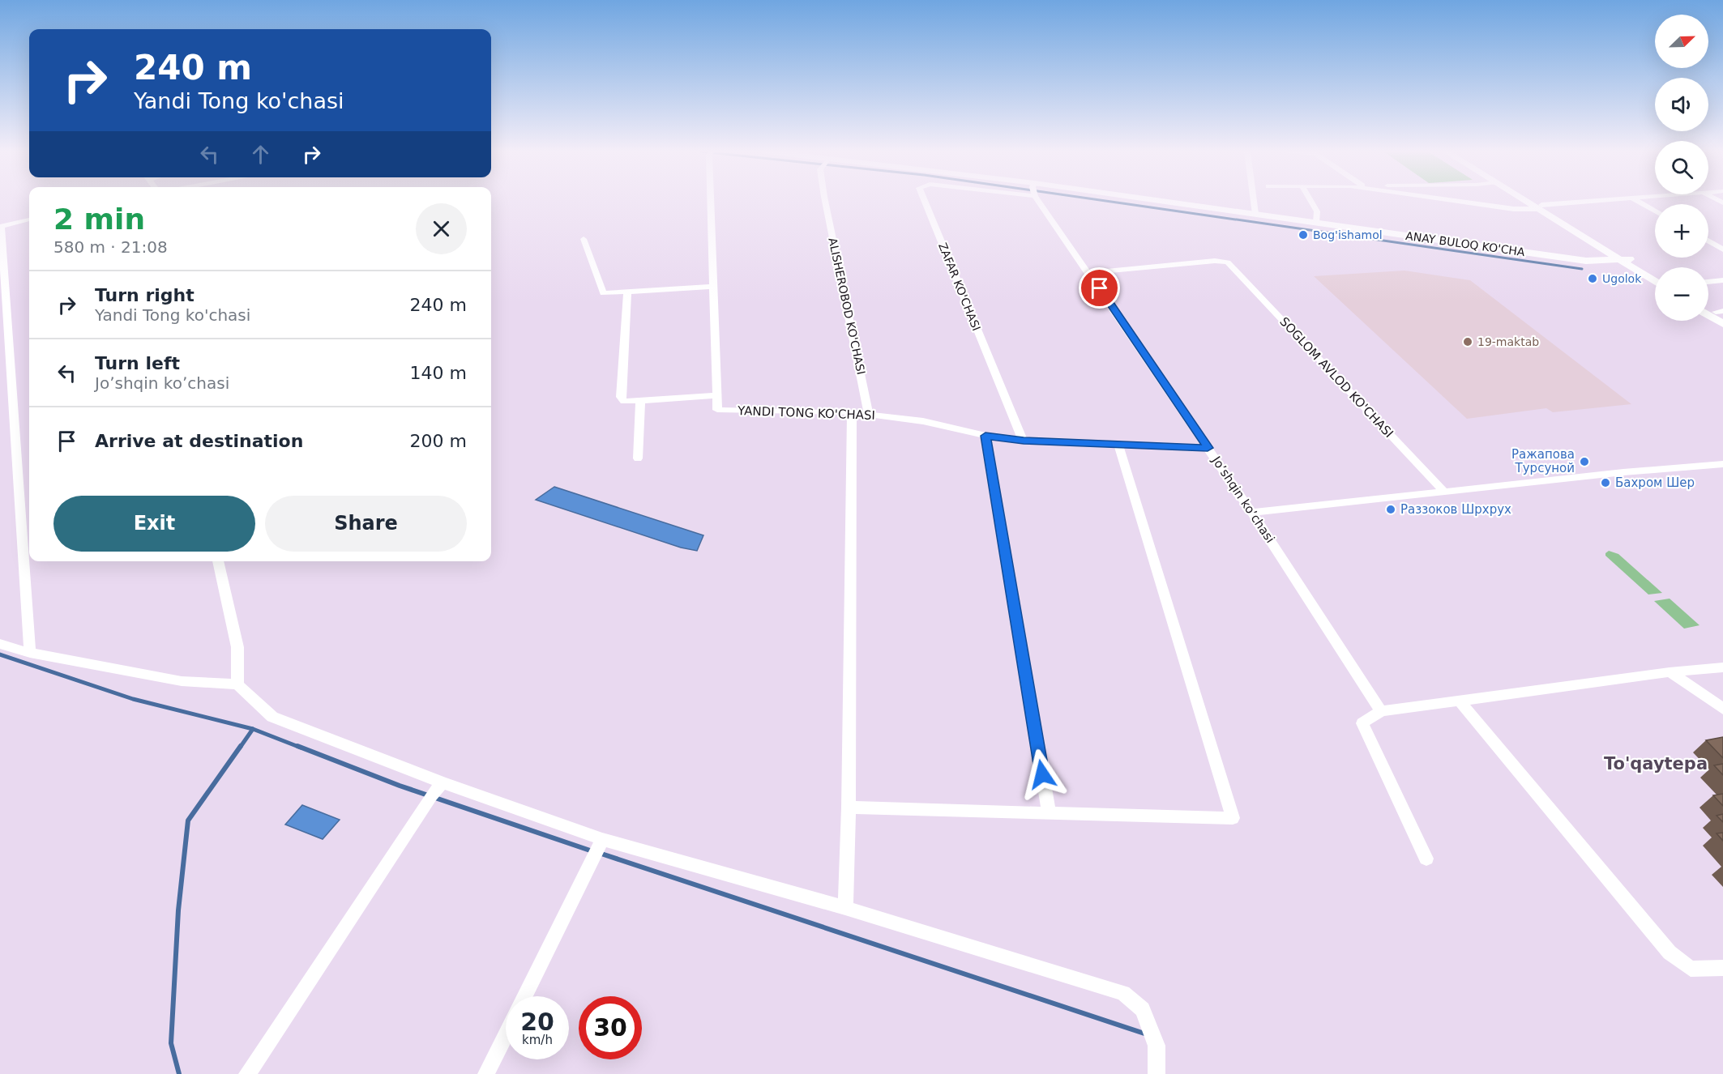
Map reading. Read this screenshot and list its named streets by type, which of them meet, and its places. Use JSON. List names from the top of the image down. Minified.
{"streets":{"main road":["ANAY BULOQ KO'CHA"],"street":["ZAFAR KO'CHASI","ALISHEROBOD KO'CHASI","SOGLOM AVLOD KO'CHASI","YANDI TONG KO'CHASI","Joʼshqin koʼchasi"]},"crossings":[["ZAFAR KO'CHASI","YANDI TONG KO'CHASI"],["ALISHEROBOD KO'CHASI","YANDI TONG KO'CHASI"],["SOGLOM AVLOD KO'CHASI","Joʼshqin koʼchasi"],["YANDI TONG KO'CHASI","Joʼshqin koʼchasi"]],"districts":["To'qaytepa"],"places":["Bog'ishamol","Ugolok","19-maktab","Ражапова Турсуной","Бахром Шер","Раззоков Шрхрух"],"north":"top right","page":{"map_buttons":["+","−"],"turn":["240 m","Yandi Tong ko'chasi"],"heading":["2 min","580 m · 21:08"],"list":[{"name":"Turn right","note":"Yandi Tong ko'chasi","value":"240 m"},{"name":"Turn left","note":"Joʼshqin koʼchasi","value":"140 m"},{"name":"Arrive at destination","value":"200 m"}],"buttons":["Exit","Share"],"speed":"20 km/h","limit":"30"}}
